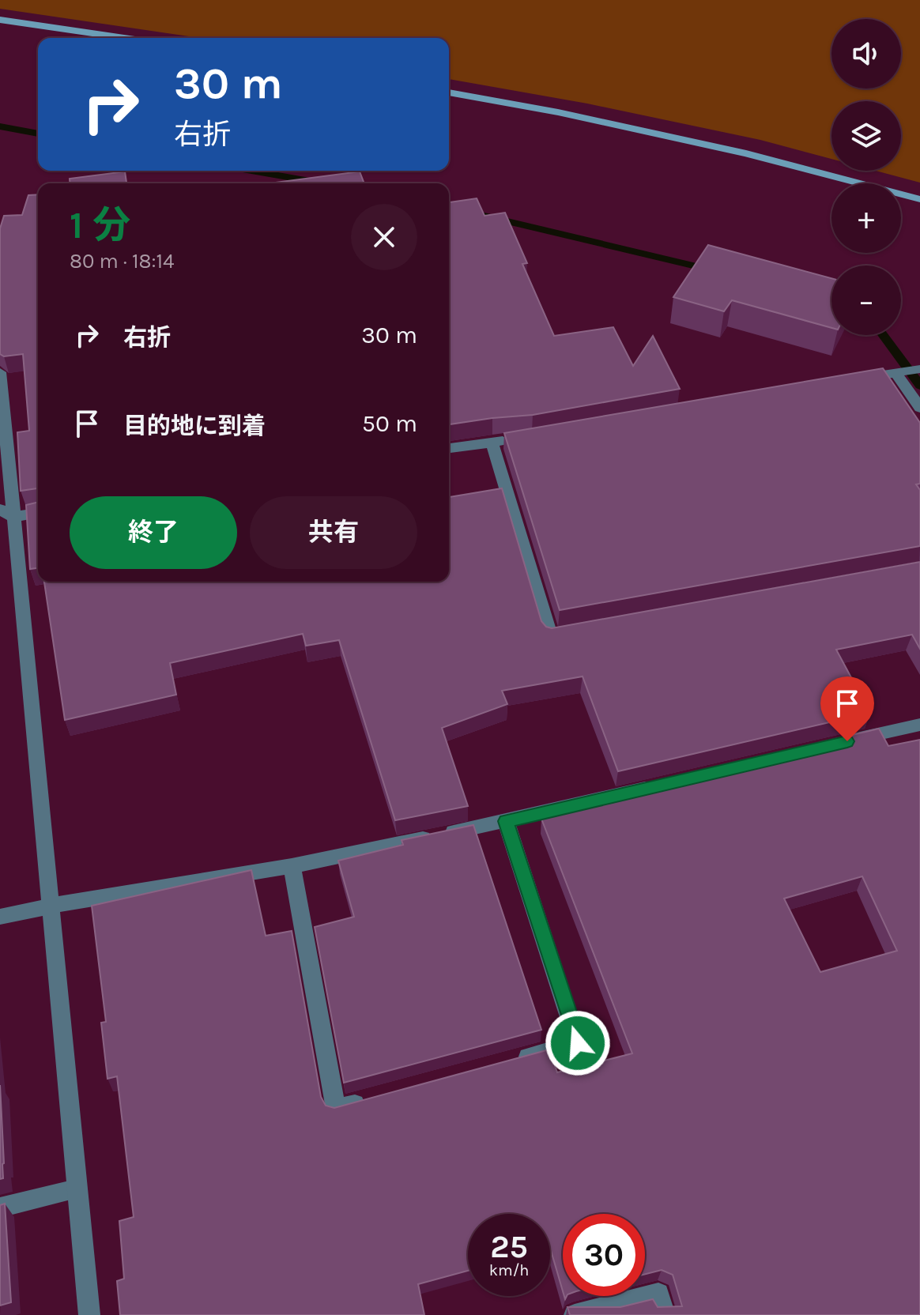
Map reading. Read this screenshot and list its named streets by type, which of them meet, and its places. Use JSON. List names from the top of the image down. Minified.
{"page":{"map_buttons":["+","−"],"turn":["30 m","右折"],"heading":["1 分","80 m · 18:14"],"list":[{"name":"右折","value":"30 m"},{"name":"目的地に到着","value":"50 m"}],"buttons":["終了","共有"],"speed":"25 km/h","limit":"30"}}
